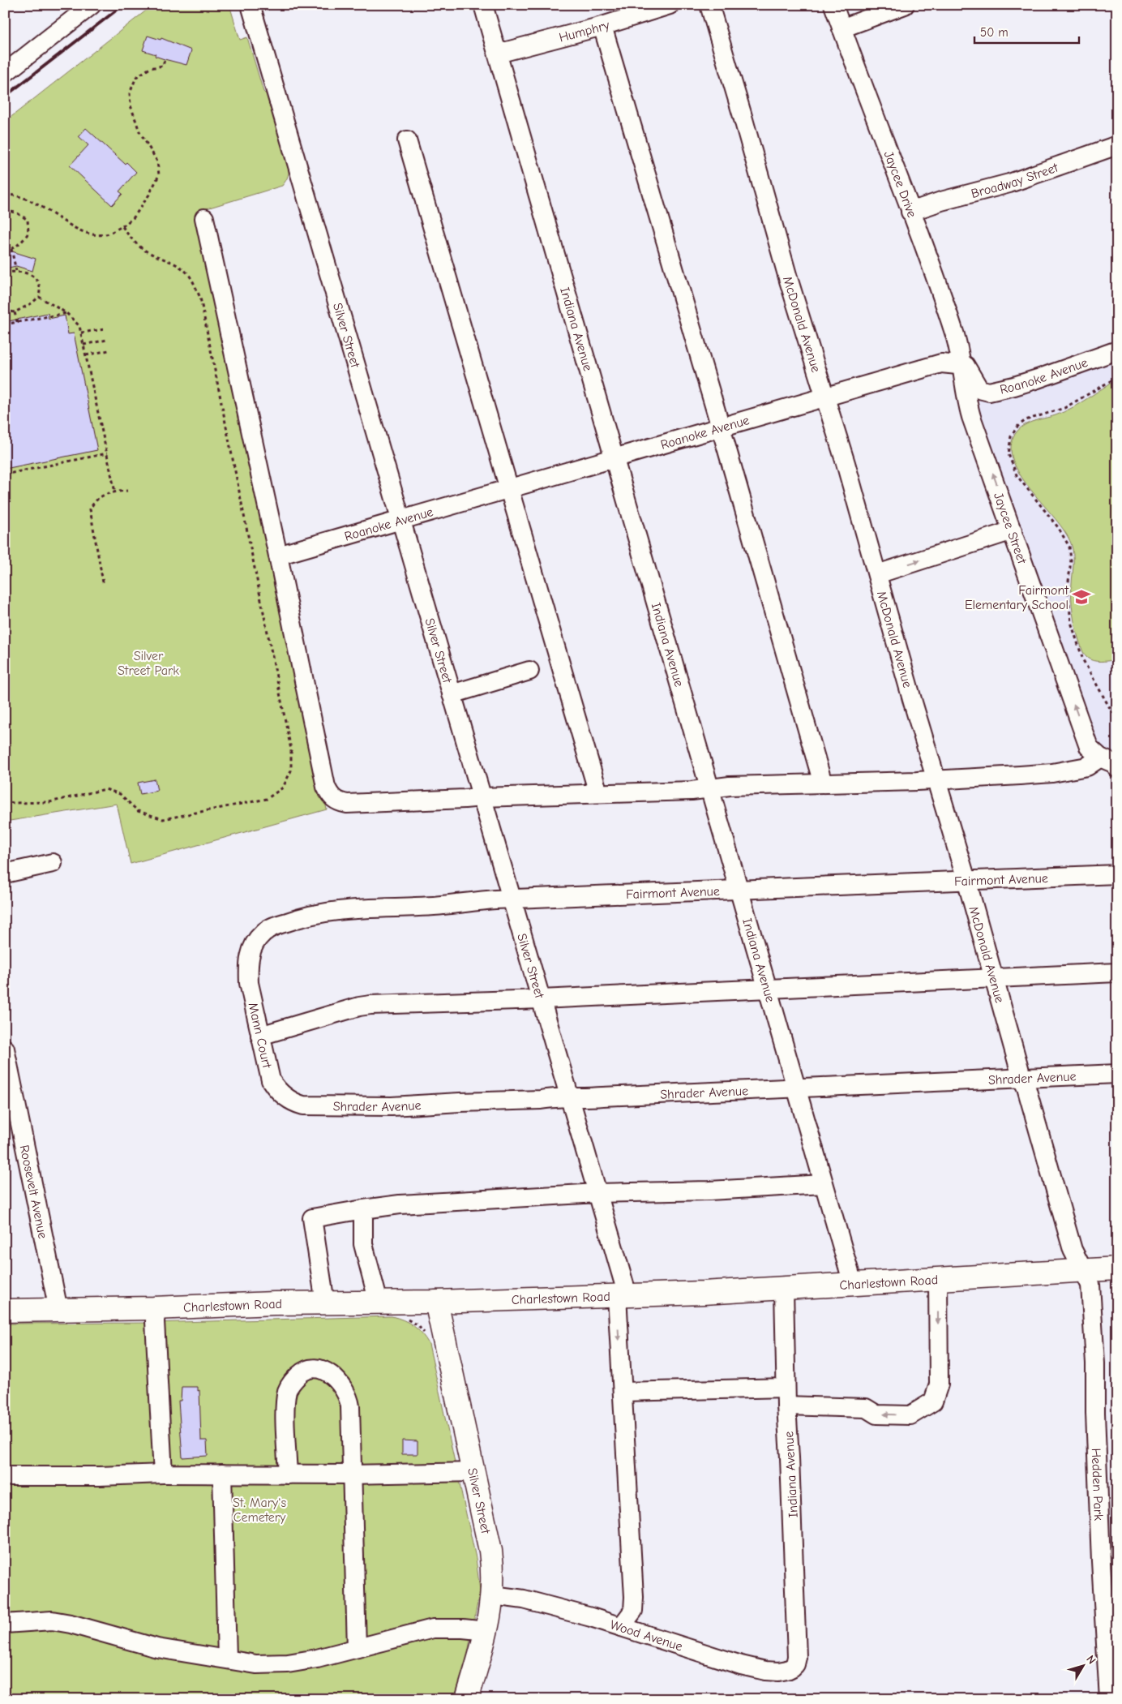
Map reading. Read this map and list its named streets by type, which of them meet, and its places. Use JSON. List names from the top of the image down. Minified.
{"streets":{"main road":["Silver Street","Charlestown Road"],"street":["Humphry","Broadway Street","Jaycee Drive","McDonald Avenue","Indiana Avenue","Roanoke Avenue","Jaycee Street","Fairmont Avenue","Mann Court","Shrader Avenue","Roosevelt Avenue","Hedden Park","Wood Avenue"]},"crossings":[["Humphry","Indiana Avenue"],["Broadway Street","Jaycee Drive"],["Jaycee Drive","Roanoke Avenue"],["Jaycee Drive","Jaycee Street"],["McDonald Avenue","Roanoke Avenue"],["McDonald Avenue","Fairmont Avenue"],["McDonald Avenue","Shrader Avenue"],["McDonald Avenue","Charlestown Road"],["McDonald Avenue","Hedden Park"],["Indiana Avenue","Roanoke Avenue"],["Indiana Avenue","Fairmont Avenue"],["Indiana Avenue","Shrader Avenue"],["Indiana Avenue","Charlestown Road"],["Indiana Avenue","Wood Avenue"],["Silver Street","Roanoke Avenue"],["Silver Street","Fairmont Avenue"],["Silver Street","Shrader Avenue"],["Silver Street","Charlestown Road"],["Silver Street","Wood Avenue"],["Roanoke Avenue","Jaycee Street"],["Fairmont Avenue","Mann Court"],["Mann Court","Shrader Avenue"],["Roosevelt Avenue","Charlestown Road"],["Charlestown Road","Hedden Park"]],"one_way":["Jaycee Street"],"parks":["Silver Street Park","St. Mary's Cemetery"],"places":{"school or university":["Fairmont Elementary School"]},"scale_bar":"50 m","north":"top right"}
